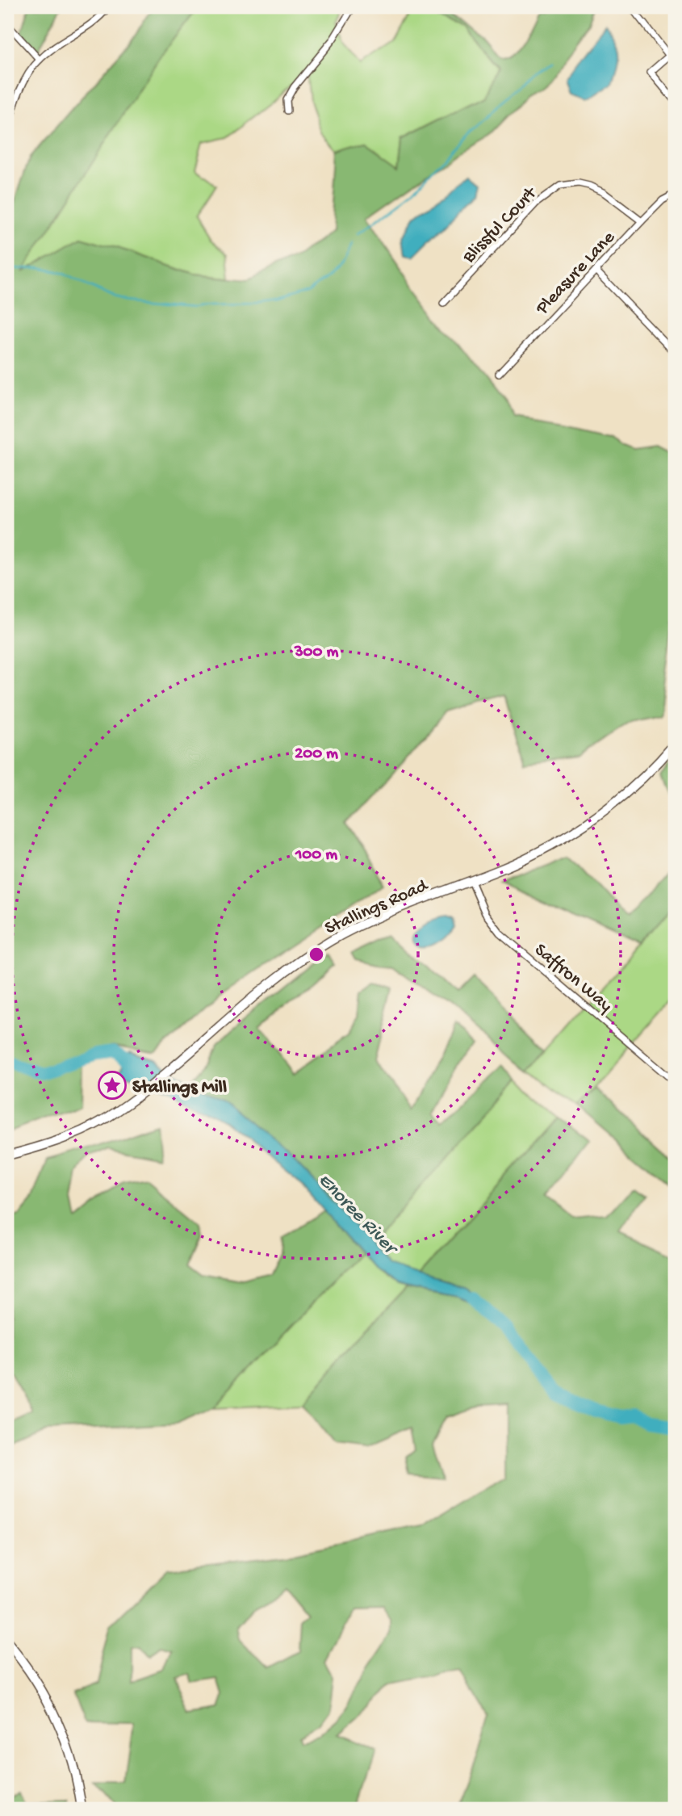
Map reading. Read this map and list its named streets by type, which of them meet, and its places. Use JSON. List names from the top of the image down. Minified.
{"streets":{"street":["Blissful Court","Pleasure Lane","Stallings Road","Saffron Way"]},"crossings":[["Blissful Court","Pleasure Lane"],["Stallings Road","Saffron Way"]],"water":["Enoree River"],"places":{"place":["Stallings Mill"]},"rings":["300 m","200 m","100 m"]}
